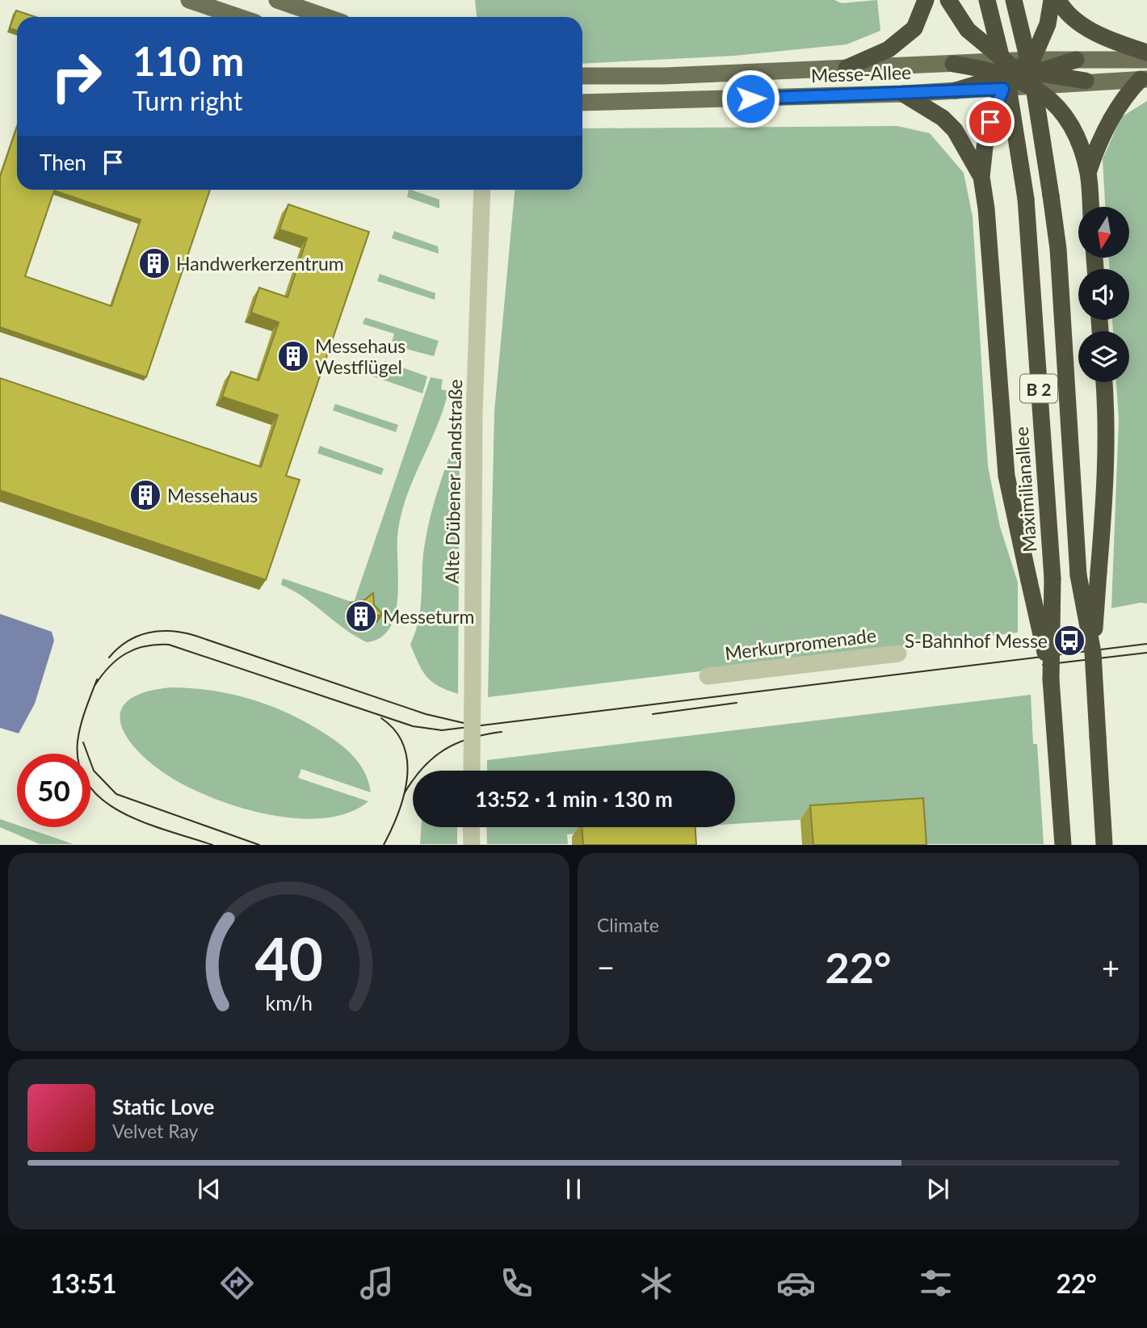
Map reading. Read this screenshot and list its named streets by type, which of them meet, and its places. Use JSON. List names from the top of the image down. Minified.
{"streets":{"highway":["B 2","Maximilianallee"],"main road":["Messe-Allee"],"street":["Alte Dübener Landstraße","Merkurpromenade"]},"places":{"building":["Handwerkerzentrum","Messehaus Westflügel","Messehaus","Messeturm"],"bus stop":["S-Bahnhof Messe"]},"north":"bottom","page":{"turn":["110 m","Turn right"],"then":"Then","limit":"50","trip":"13:52 · 1 min · 130 m","tile":"Climate","heat":["−","22°","+"],"song":["Static Love","Velvet Ray"],"tabs":["13:51","22°"],"gauge":["40","km/h"]}}
